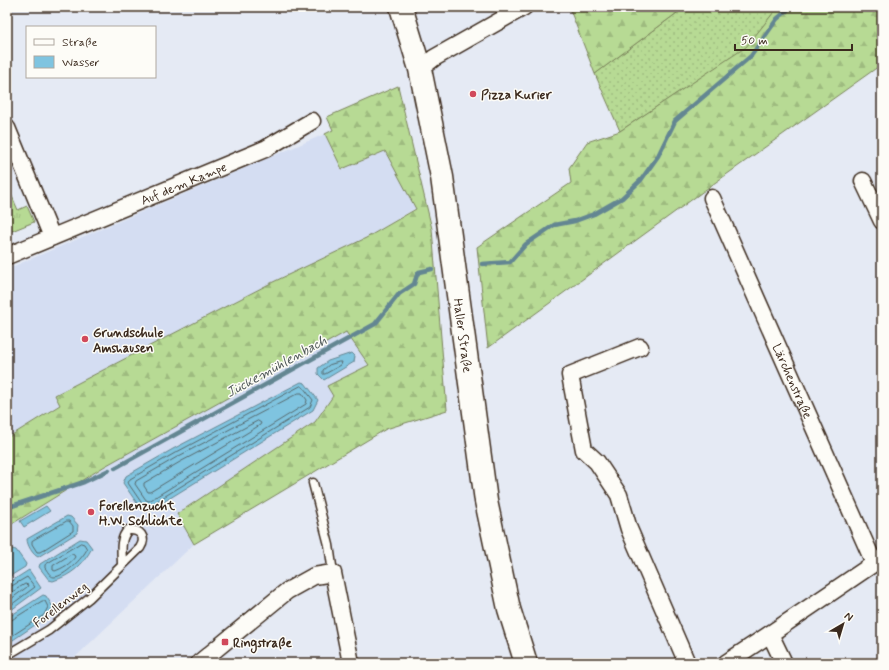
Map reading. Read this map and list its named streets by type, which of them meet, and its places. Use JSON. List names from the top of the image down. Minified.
{"streets":{"main road":["Haller Straße"],"street":["Auf dem Kampe","Lärchenstraße"],"lane":["Forellenweg"]},"water":["Jückemühlenbach"],"places":{"other":["Pizza Kurier","Grundschule Amshausen","Forellenzucht H.W. Schlichte"],"transit":["Ringstraße"]},"legend":["Straße","Wasser"],"scale_bar":"50 m","north":"top right"}
